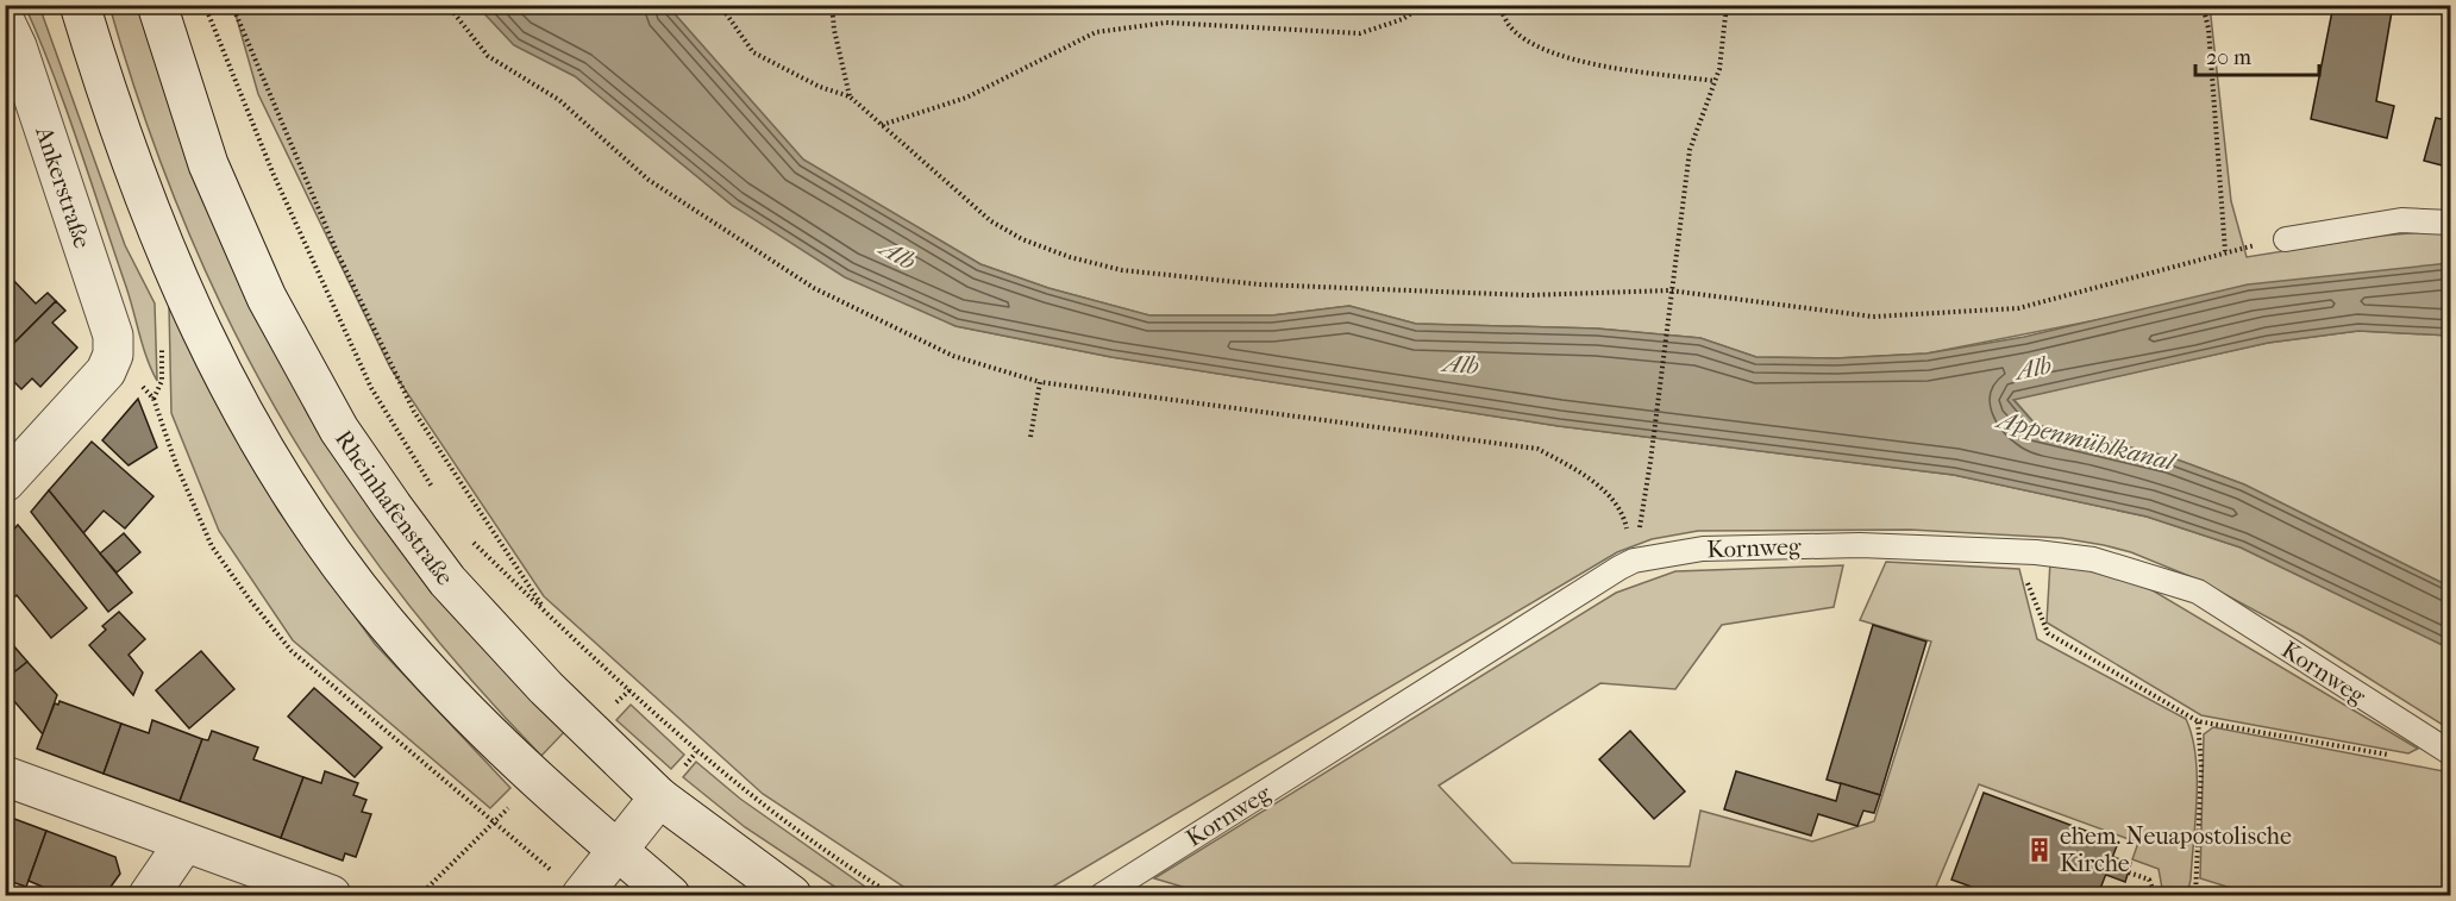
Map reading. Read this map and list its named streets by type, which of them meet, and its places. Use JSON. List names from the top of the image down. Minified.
{"streets":{"main road":["Ankerstraße","Rheinhafenstraße"],"lane":["Kornweg"]},"water":["Alb","Appenmühlkanal"],"places":{"building":["ehem. Neuapostolische Kirche"]},"scale_bar":"20 m"}
